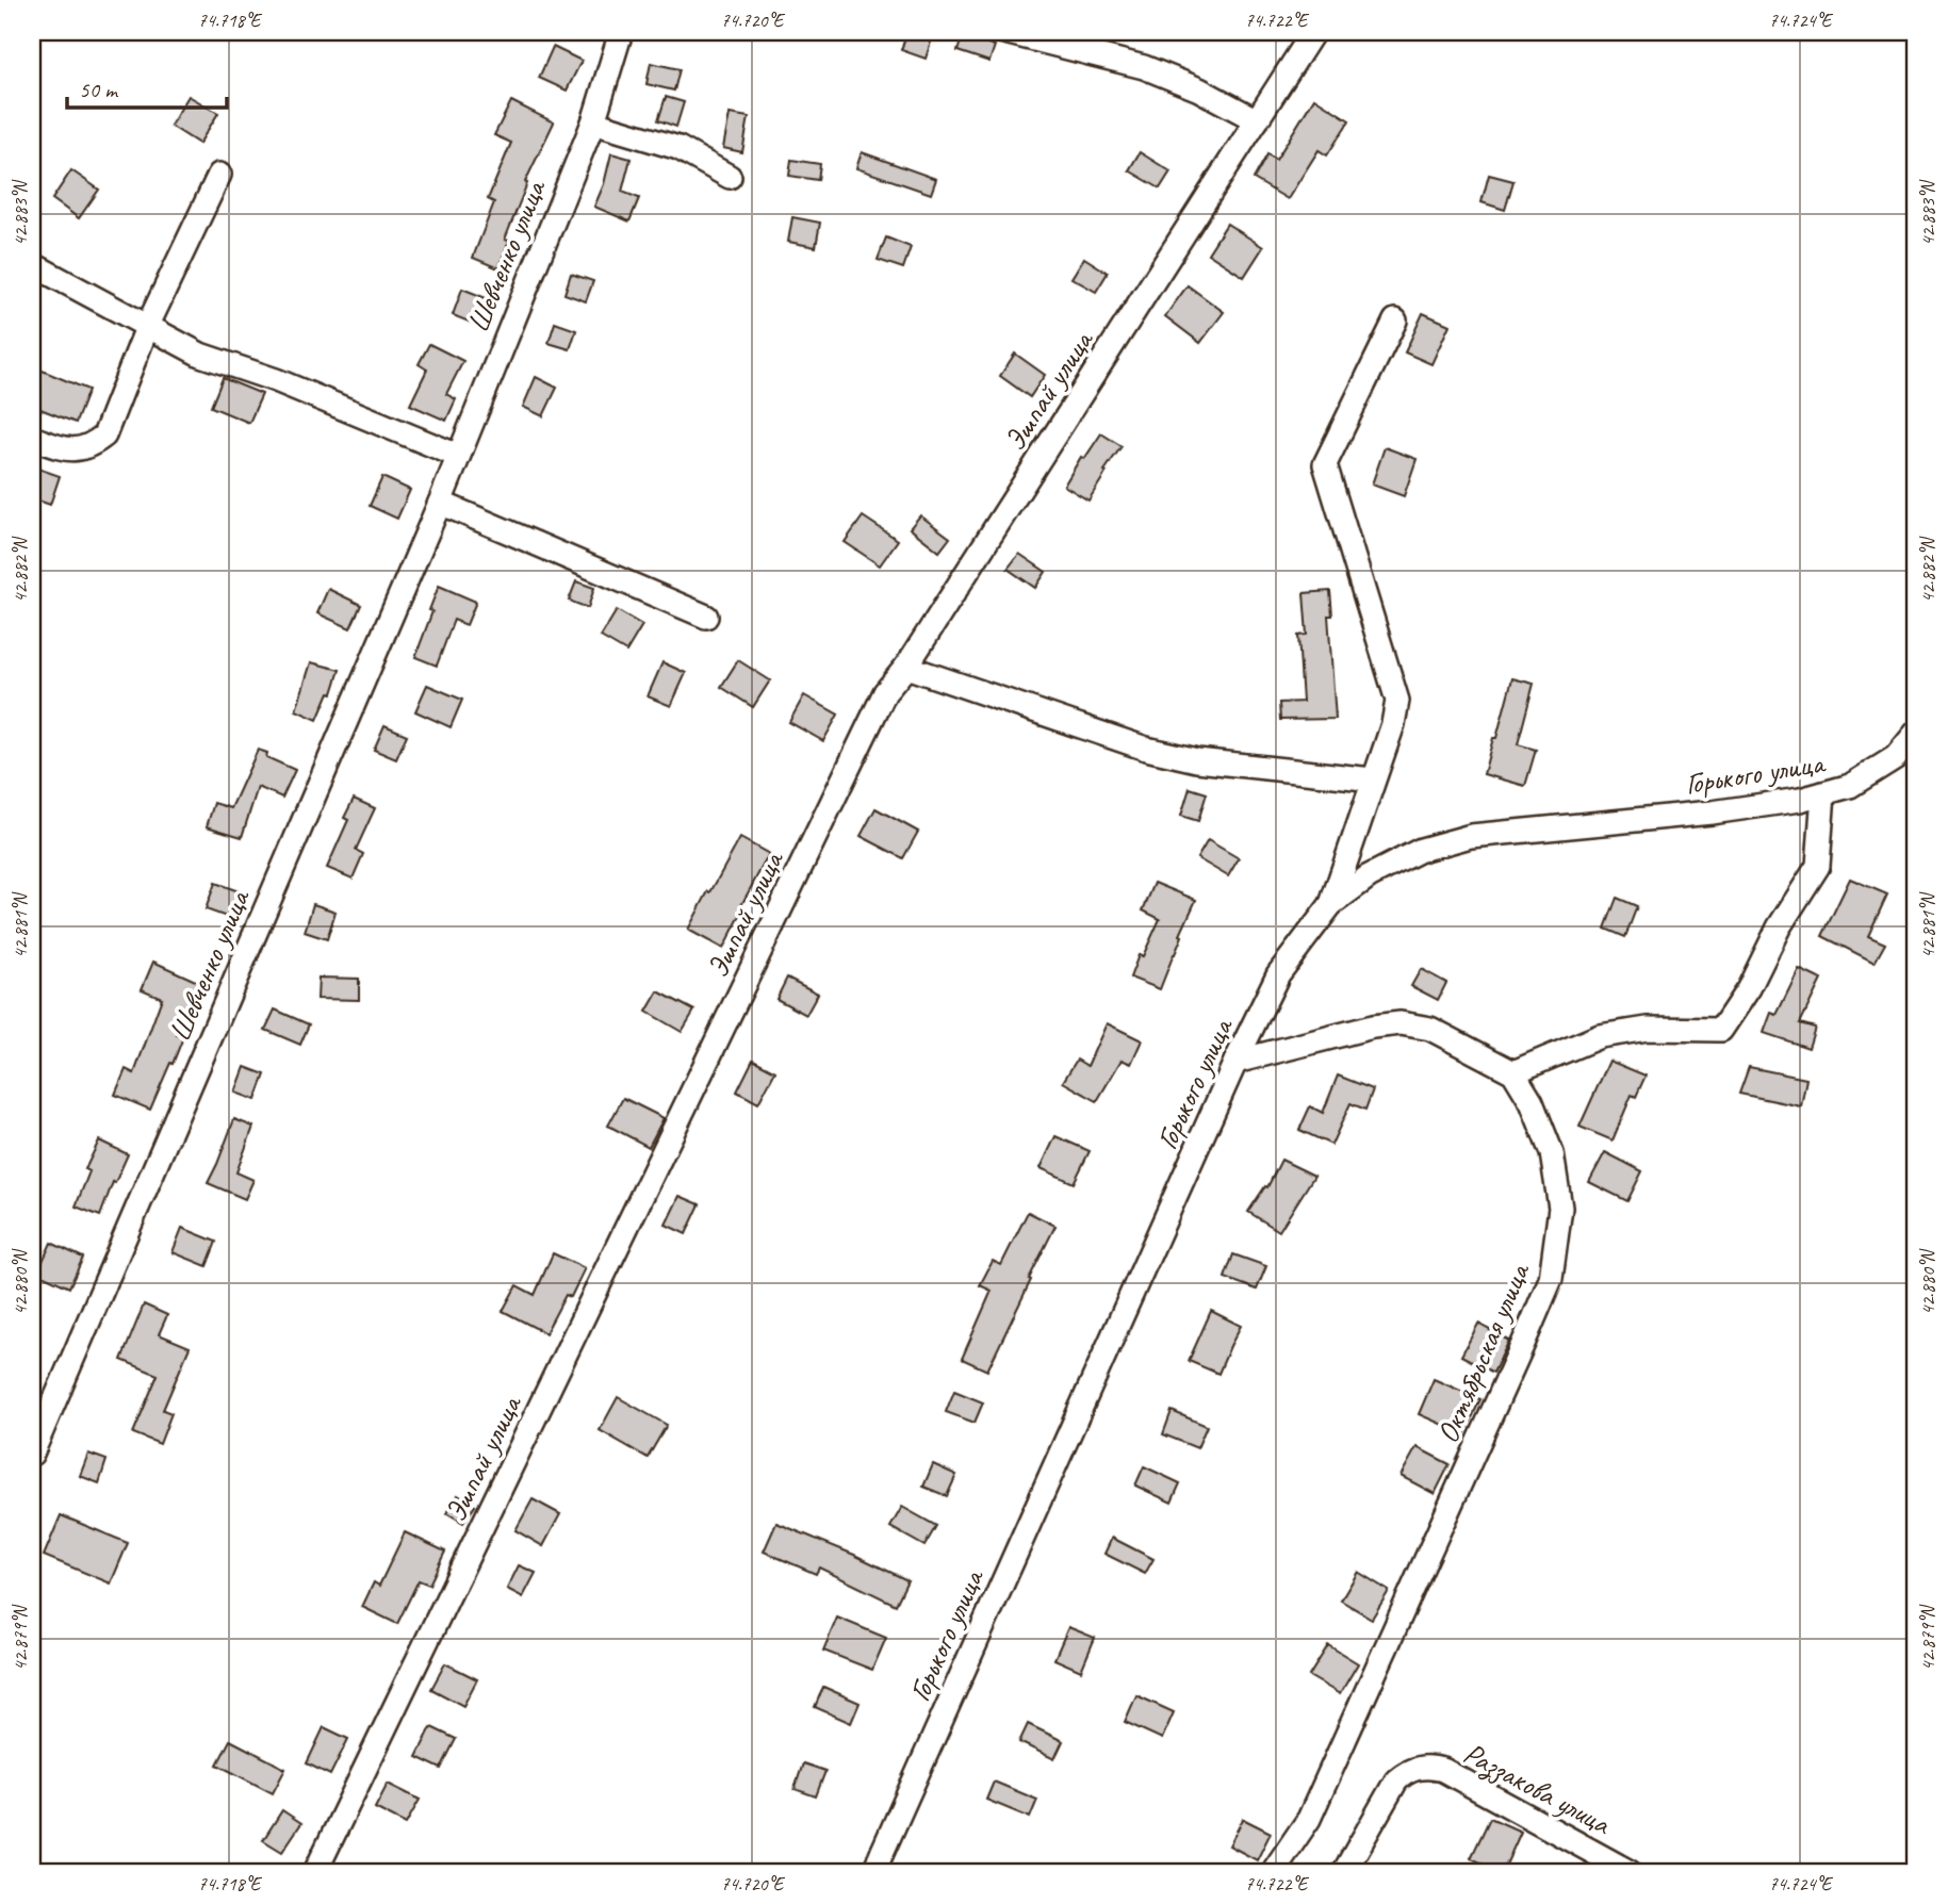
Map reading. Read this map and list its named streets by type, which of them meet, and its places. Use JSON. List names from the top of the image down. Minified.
{"streets":{"street":["Шевченко улица","Эшпай улица","Горького улица","Октябрьская улица","Раззакова улица"]},"scale_bar":"50 m","coordinates":["74.718°E","74.720°E","74.722°E","74.724°E","42.883°N","42.882°N","42.881°N","42.880°N","42.879°N"]}
